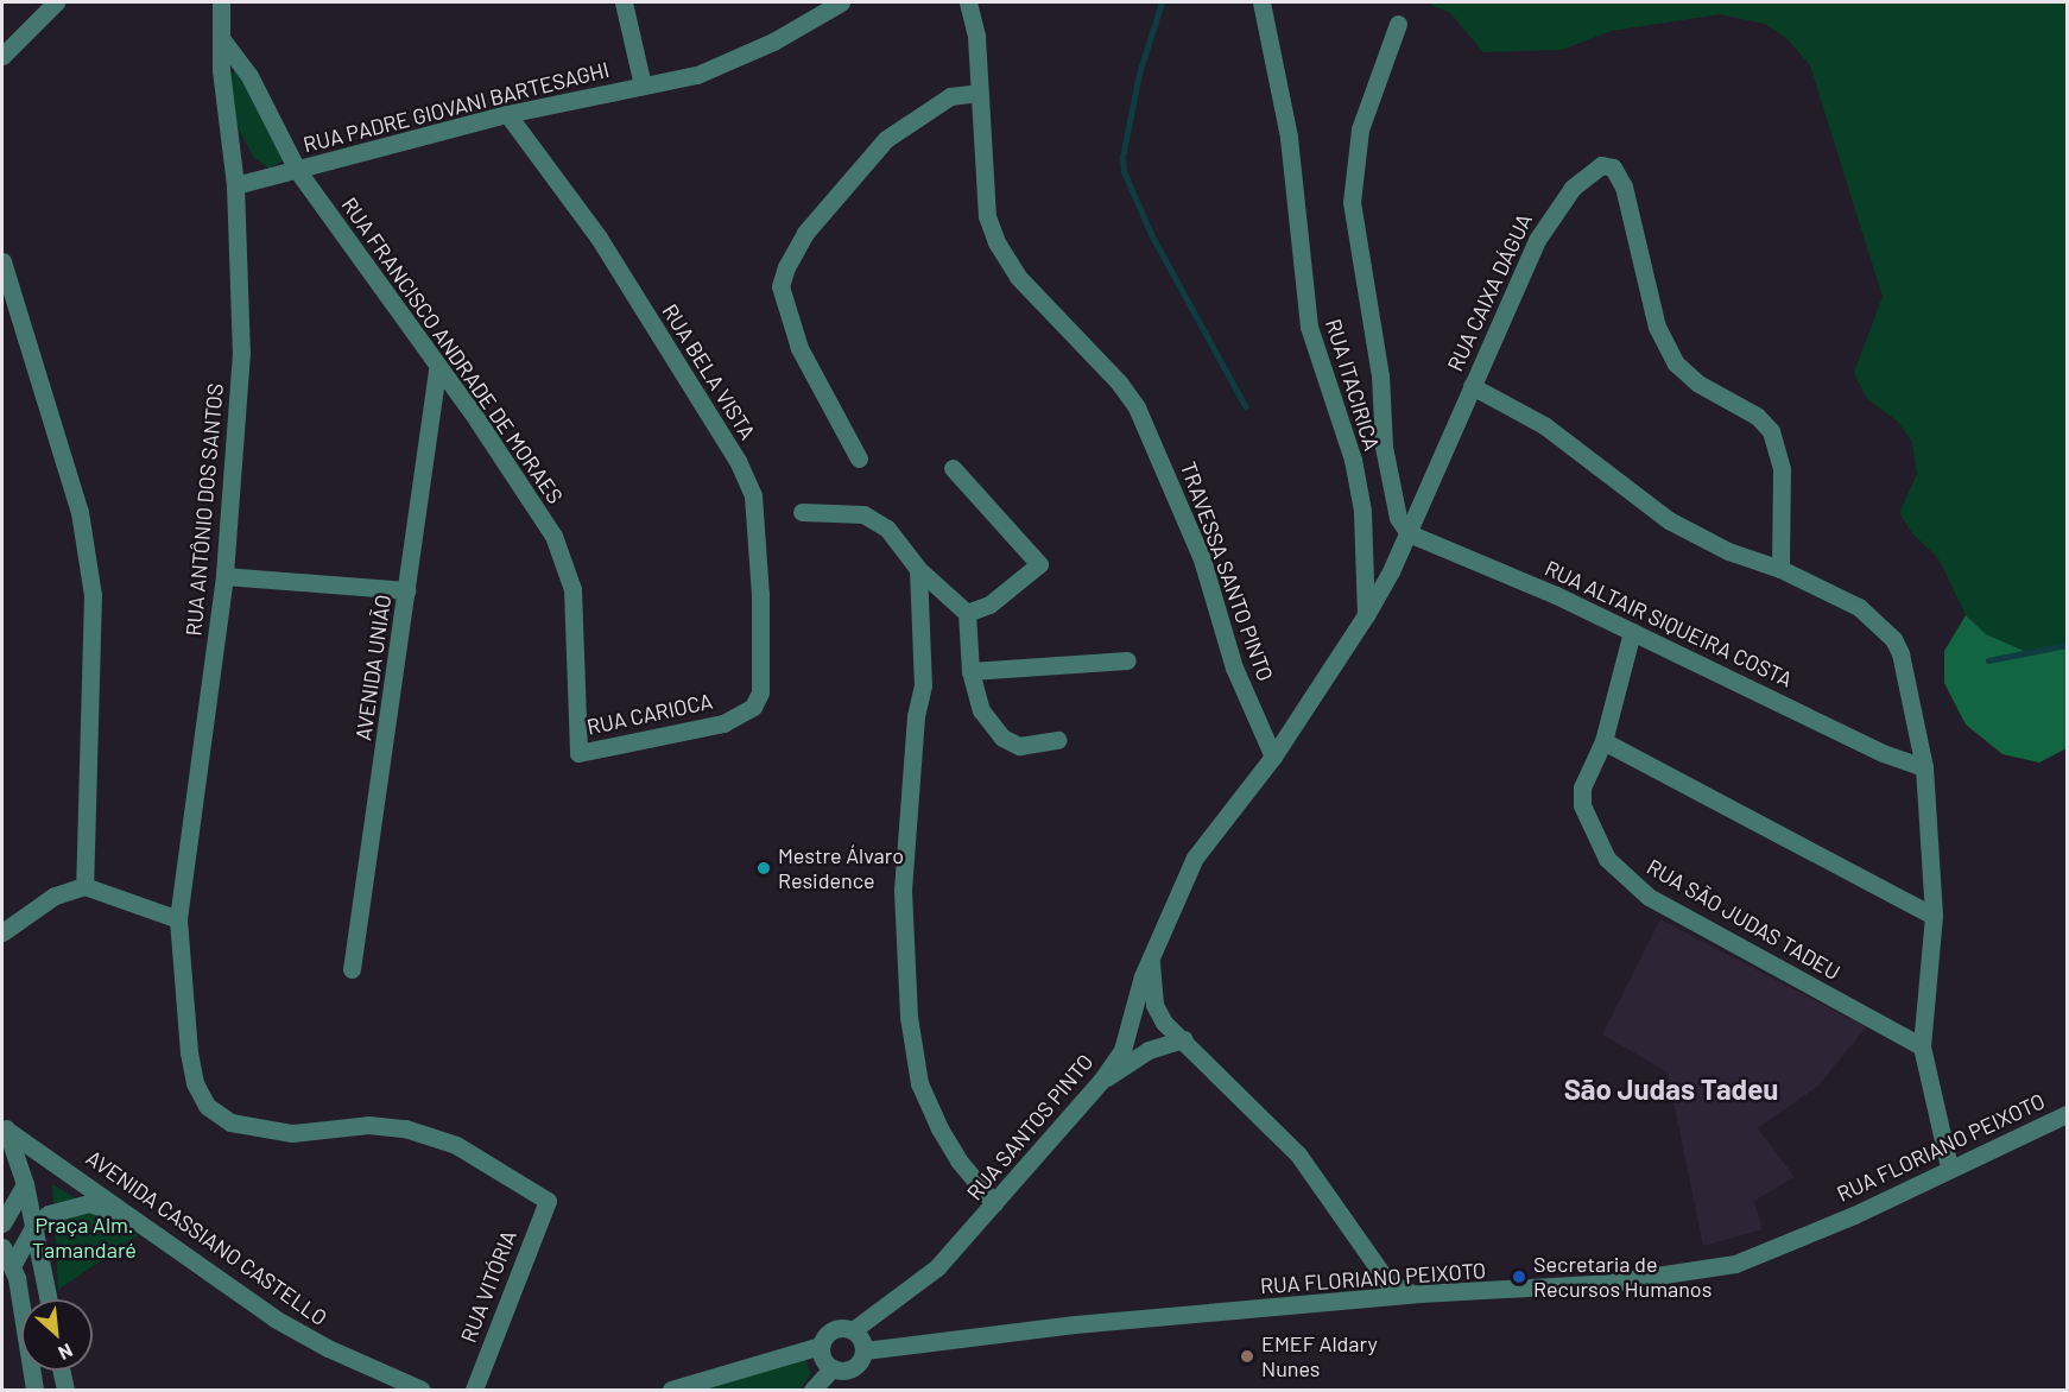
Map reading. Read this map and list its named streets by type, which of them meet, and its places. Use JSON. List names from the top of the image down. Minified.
{"streets":{"street":["RUA PADRE GIOVANI BARTESAGHI","RUA CAIXA DÁGUA","RUA FRANCISCO ANDRADE DE MORAES","RUA BELA VISTA","RUA ITACIRICA","RUA ANTÔNIO DOS SANTOS","TRAVESSA SANTO PINTO","RUA ALTAIR SIQUEIRA COSTA","AVENIDA UNIÃO","RUA CARIOCA","RUA SÃO JUDAS TADEU","RUA SANTOS PINTO","RUA FLORIANO PEIXOTO","AVENIDA CASSIANO CASTELLO","RUA VITÓRIA"]},"crossings":[["RUA PADRE GIOVANI BARTESAGHI","RUA FRANCISCO ANDRADE DE MORAES"],["RUA PADRE GIOVANI BARTESAGHI","RUA BELA VISTA"],["RUA PADRE GIOVANI BARTESAGHI","RUA ANTÔNIO DOS SANTOS"],["RUA CAIXA DÁGUA","RUA ITACIRICA"],["RUA CAIXA DÁGUA","RUA ALTAIR SIQUEIRA COSTA"],["RUA FRANCISCO ANDRADE DE MORAES","RUA ANTÔNIO DOS SANTOS"],["RUA FRANCISCO ANDRADE DE MORAES","AVENIDA UNIÃO"],["RUA FRANCISCO ANDRADE DE MORAES","RUA CARIOCA"],["RUA BELA VISTA","RUA CARIOCA"],["RUA ANTÔNIO DOS SANTOS","RUA VITÓRIA"],["RUA ALTAIR SIQUEIRA COSTA","RUA SÃO JUDAS TADEU"],["RUA SANTOS PINTO","RUA FLORIANO PEIXOTO"]],"districts":["São Judas Tadeu"],"parks":["Praça Alm. Tamandaré"],"places":["Mestre Álvaro Residence","Secretaria de Recursos Humanos","EMEF Aldary Nunes"],"north":"bottom right"}
